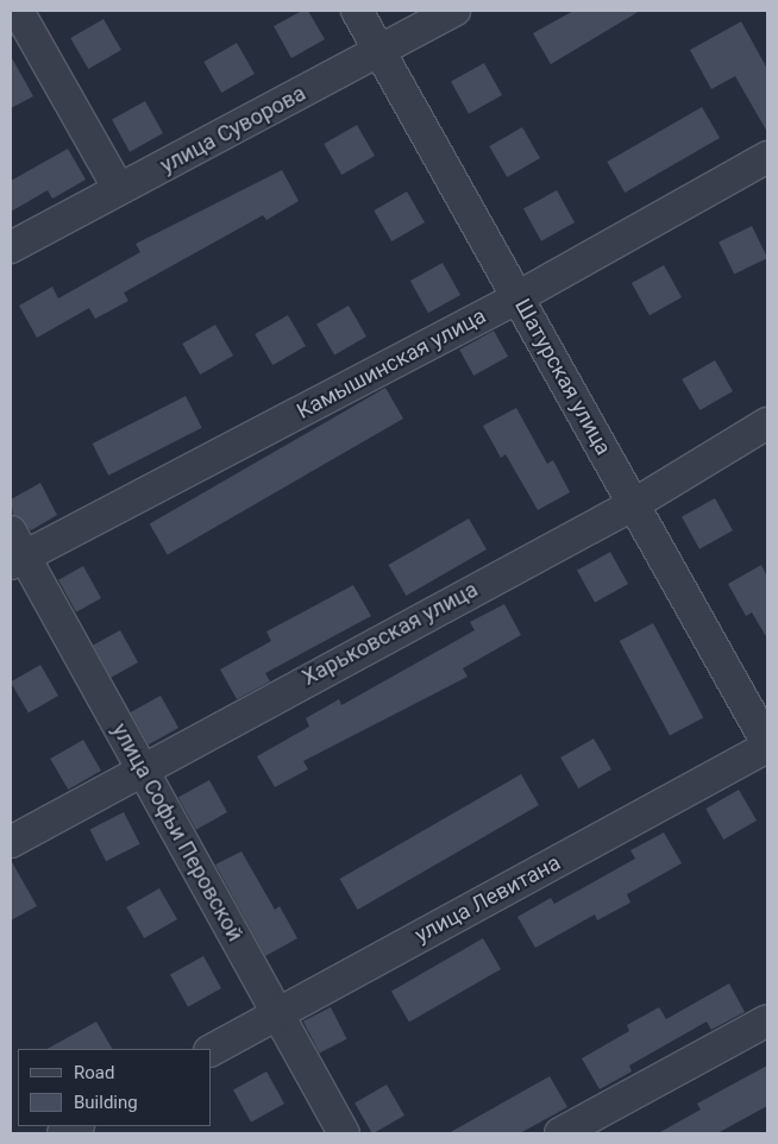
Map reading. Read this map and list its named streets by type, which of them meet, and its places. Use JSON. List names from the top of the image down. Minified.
{"streets":{"street":["улица Суворова","Камышинская улица","Шатурская улица","Харьковская улица","улица Софьи Перовской","улица Левитана"]},"crossings":[["улица Суворова","Шатурская улица"],["Камышинская улица","Шатурская улица"],["Камышинская улица","улица Софьи Перовской"],["Шатурская улица","Харьковская улица"],["Шатурская улица","улица Левитана"],["Харьковская улица","улица Софьи Перовской"],["улица Софьи Перовской","улица Левитана"]],"legend":["Road","Building"]}
